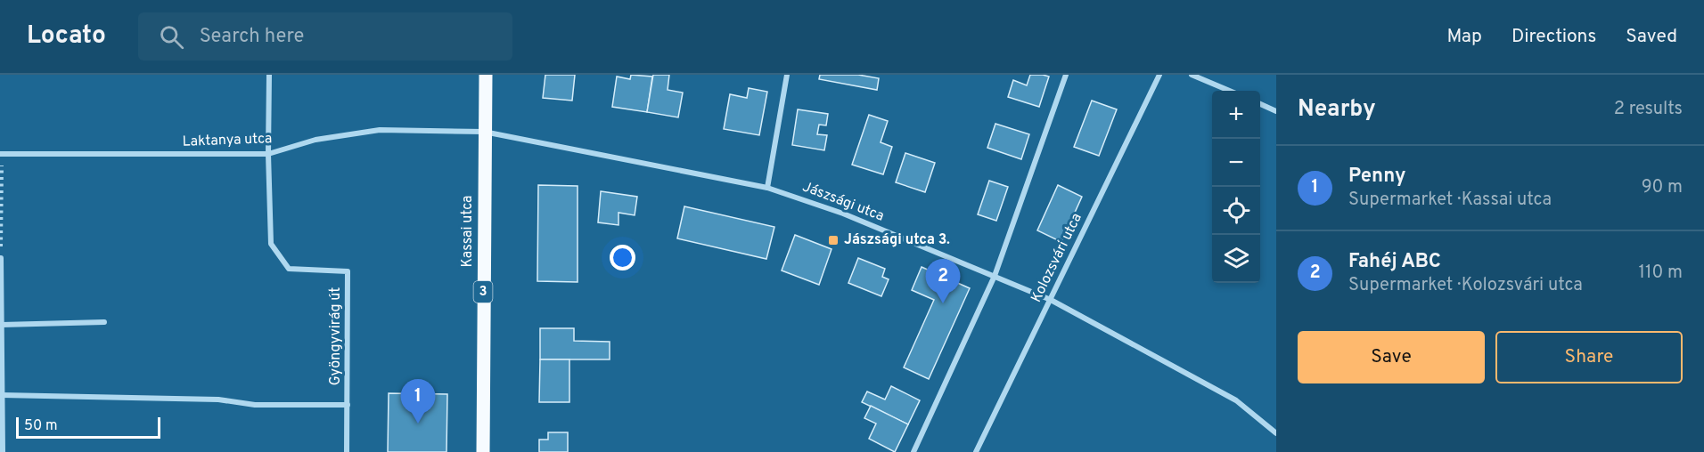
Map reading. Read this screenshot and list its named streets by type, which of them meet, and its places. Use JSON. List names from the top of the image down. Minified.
{"streets":{"main road":["Kassai utca","3"],"street":["Laktanya utca","Jászsági utca","Kolozsvári utca","Gyöngyvirág út"]},"crossings":[["Laktanya utca","Jászsági utca"],["Laktanya utca","Kassai utca"],["Laktanya utca","Gyöngyvirág út"],["Jászsági utca","Kassai utca"],["Jászsági utca","Kolozsvári utca"]],"places":{"transit":["Jászsági utca 3."]},"scale_bar":"50 m","page":{"header":"Locato","search":"Search here","nav":["Map","Directions","Saved"],"heading":["Nearby","2 results"],"map_buttons":["+","−"],"list":[{"mark":"1","name":"Penny","note":"Supermarket · Kassai utca","value":"90 m"},{"mark":"2","name":"Fahéj ABC","note":"Supermarket · Kolozsvári utca","value":"110 m"}],"pins":["2","1"],"buttons":["Save","Share"],"scale":"50 m"}}
